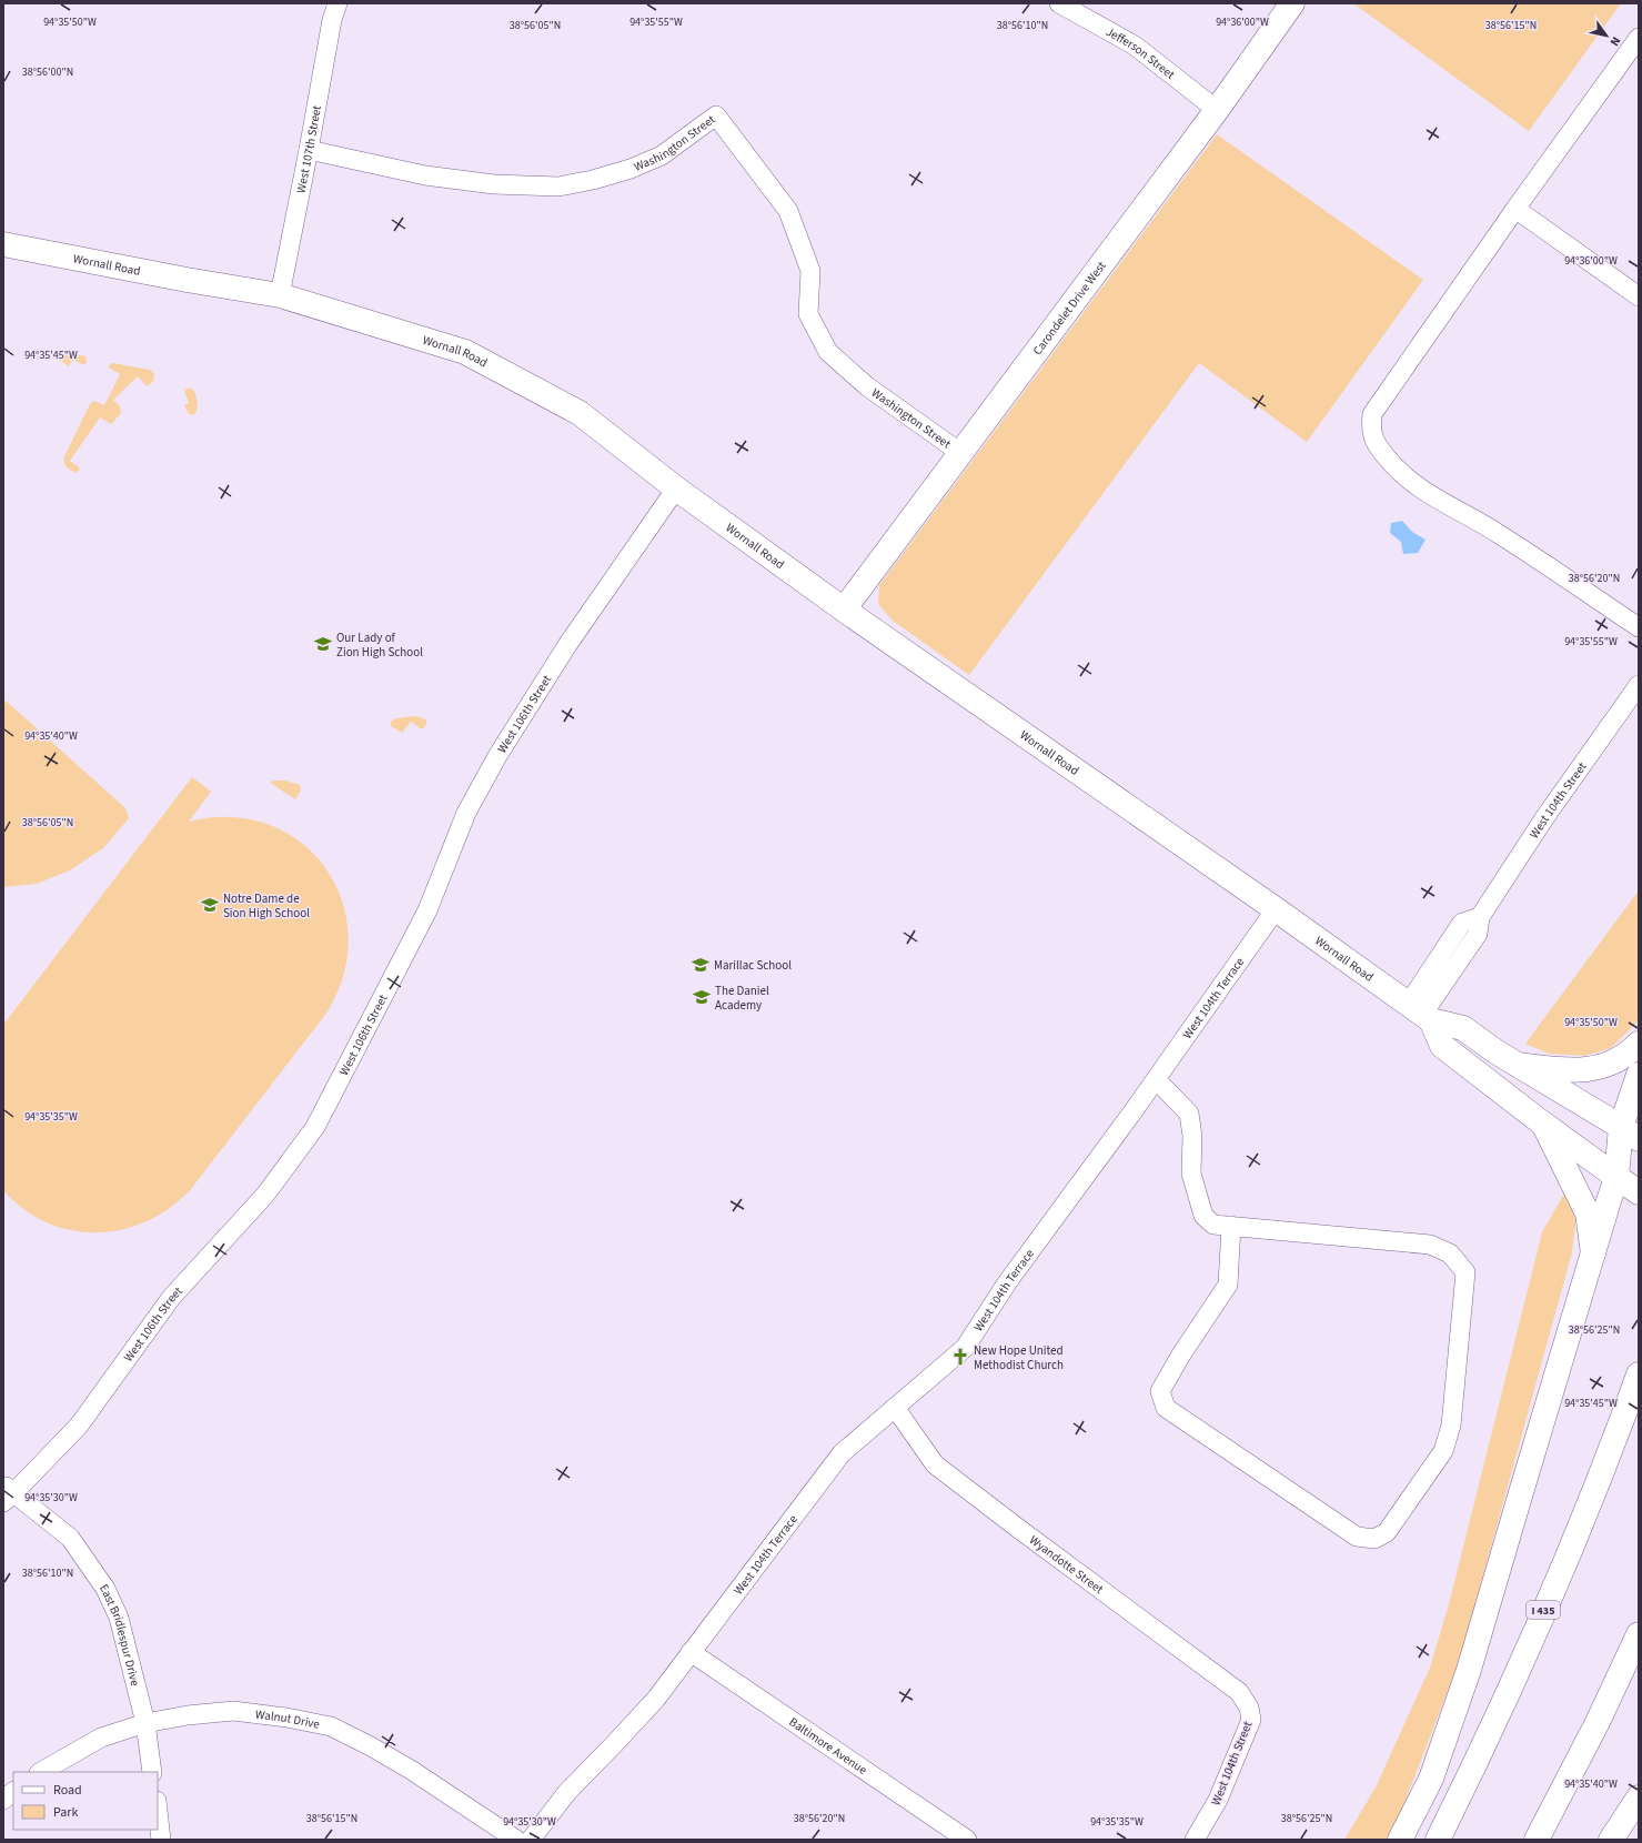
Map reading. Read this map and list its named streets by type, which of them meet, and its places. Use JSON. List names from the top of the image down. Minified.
{"streets":{"main road":["Wornall Road","Carondelet Drive West","I 435"],"street":["Jefferson Street","Washington Street","West 107th Street","West 106th Street","West 104th Street","West 104th Terrace","Wyandotte Street","East Bridlespur Drive","Walnut Drive","Baltimore Avenue"]},"crossings":[["Jefferson Street","Carondelet Drive West"],["Washington Street","West 107th Street"],["Washington Street","Carondelet Drive West"],["West 107th Street","Wornall Road"],["Wornall Road","Carondelet Drive West"],["Wornall Road","West 106th Street"],["Wornall Road","West 104th Street"],["Wornall Road","West 104th Terrace"],["West 106th Street","East Bridlespur Drive"],["West 104th Street","Wyandotte Street"],["West 104th Terrace","Wyandotte Street"],["West 104th Terrace","Baltimore Avenue"],["East Bridlespur Drive","Walnut Drive"]],"places":{"school or university":["Our Lady of Zion High School","Notre Dame de Sion High School","Marillac School","The Daniel Academy"],"church":["New Hope United Methodist Church"]},"legend":["Road","Park"],"north":"bottom right","coordinates":["94°35'55\"W","94°36'00\"W","94°35'50\"W","38°56'05\"N","38°56'15\"N","38°56'10\"N","38°56'00\"N","94°35'45\"W","38°56'20\"N","94°35'40\"W","94°35'35\"W","38°56'25\"N","94°35'30\"W"]}
